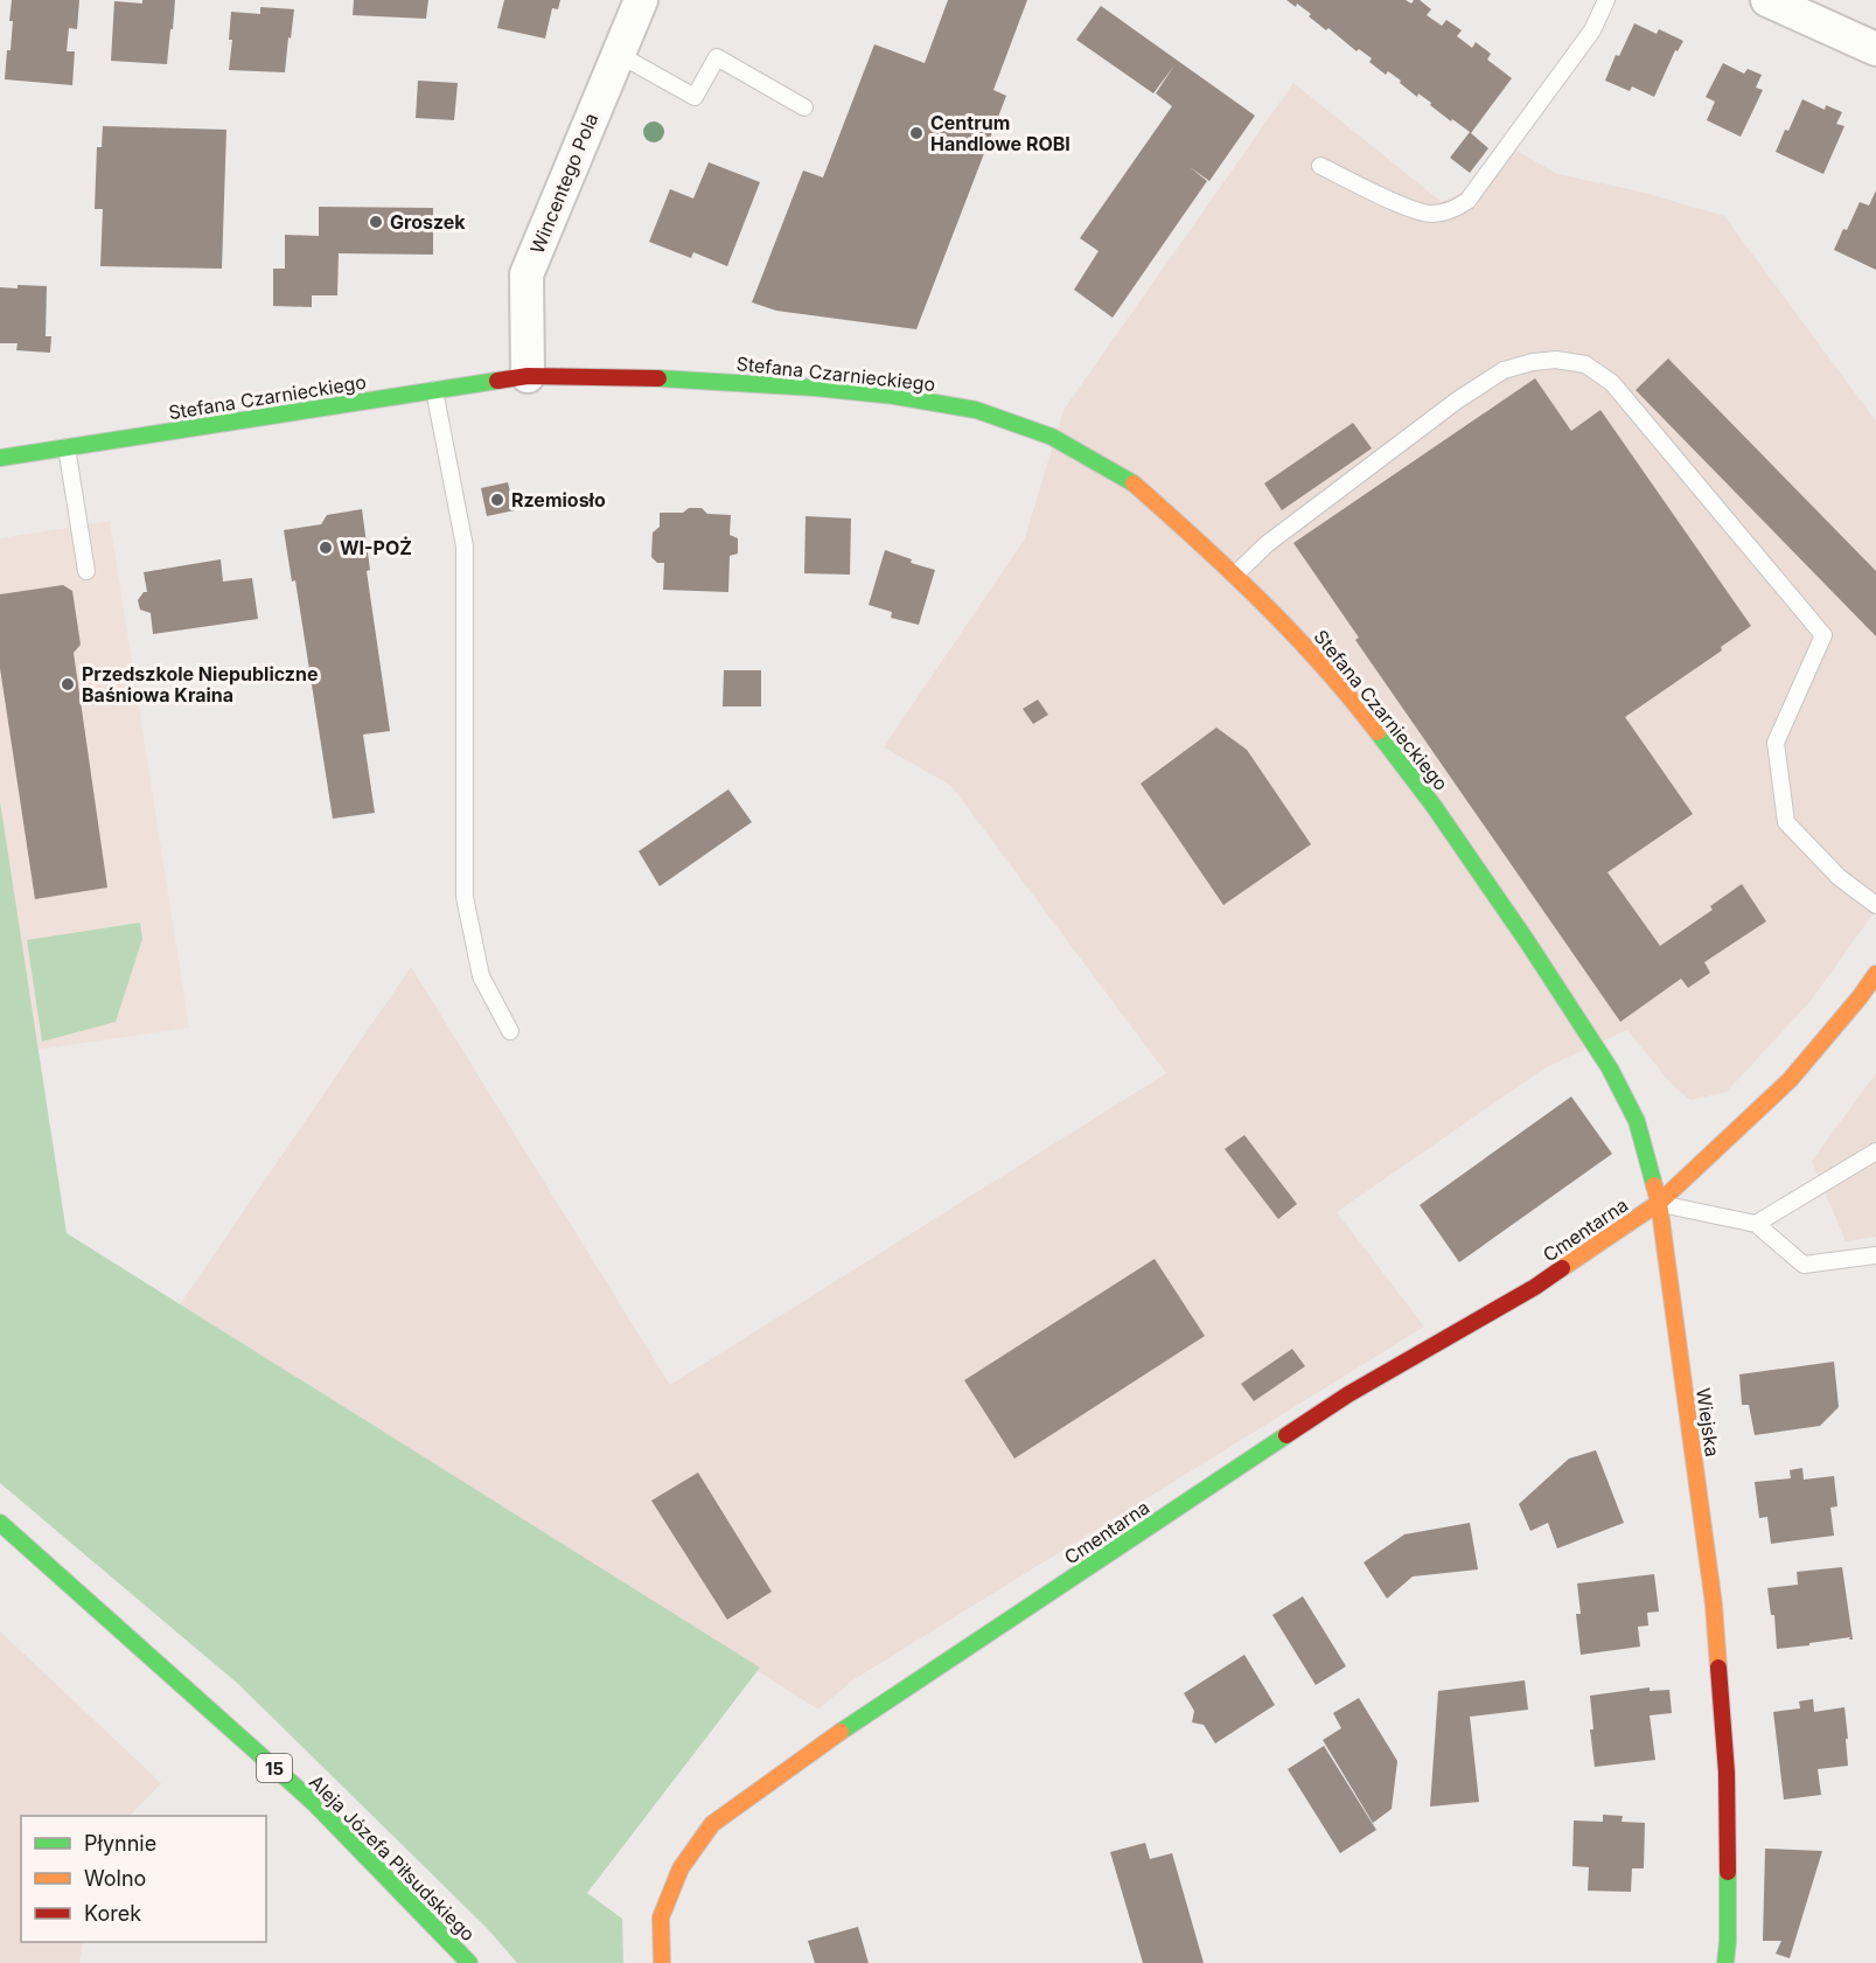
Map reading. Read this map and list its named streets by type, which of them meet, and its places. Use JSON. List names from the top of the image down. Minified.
{"streets":{"street":["Wincentego Pola","Stefana Czarnieckiego","Cmentarna","Wiejska","15","Aleja Józefa Piłsudskiego"]},"crossings":[["Wincentego Pola","Stefana Czarnieckiego"],["Stefana Czarnieckiego","Cmentarna"],["Stefana Czarnieckiego","Wiejska"],["Cmentarna","Wiejska"]],"places":["Centrum Handlowe ROBI","Groszek","Rzemiosło","WI-POŻ","Przedszkole Niepubliczne Baśniowa Kraina"],"legend":["Płynnie","Wolno","Korek"]}
